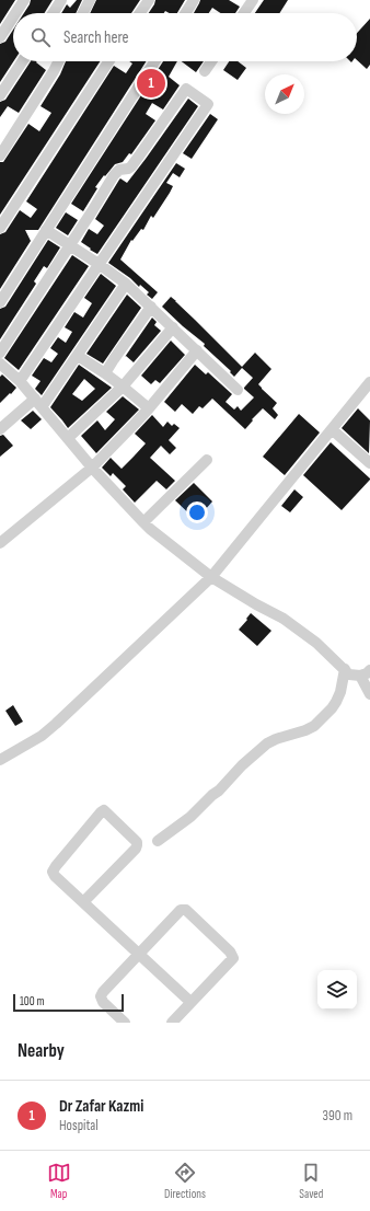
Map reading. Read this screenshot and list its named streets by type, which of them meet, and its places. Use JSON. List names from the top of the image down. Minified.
{"scale_bar":"100 m","north":"top right","page":{"search":"Search here","pins":"1","scale":"100 m","heading":"Nearby","list":[{"mark":"1","name":"Dr Zafar Kazmi","note":"Hospital","value":"390 m"}],"nav":["Map","Directions","Saved"]}}
